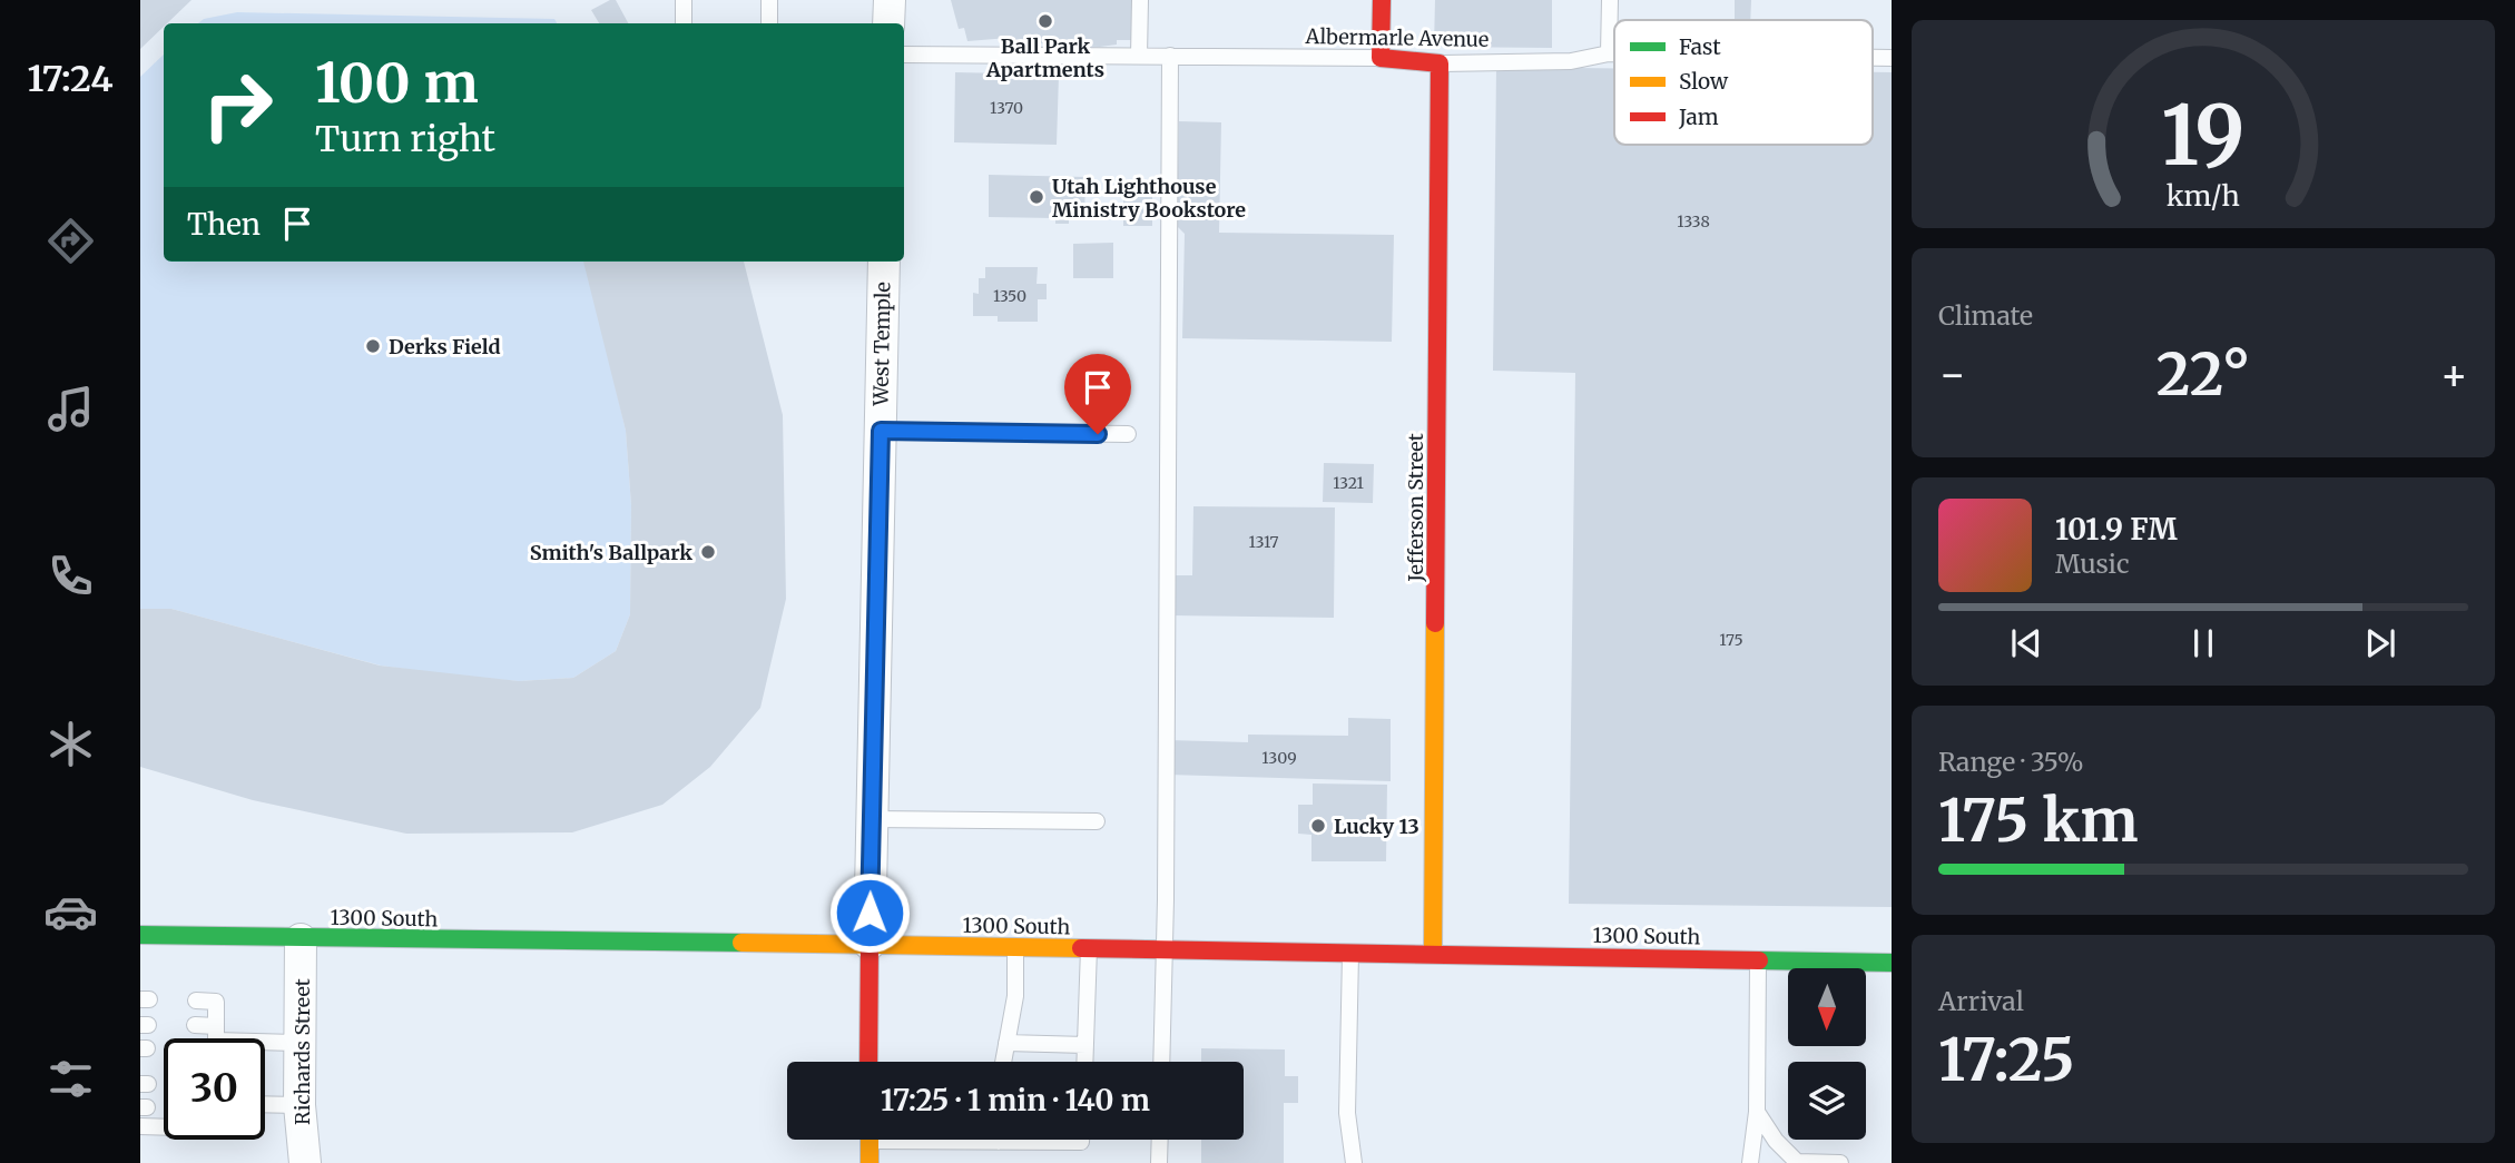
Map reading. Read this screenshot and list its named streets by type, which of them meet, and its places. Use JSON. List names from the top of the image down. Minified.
{"streets":{"main road":["Albermarle Avenue","Jefferson Street","1300 South"],"street":["West Temple","Richards Street"]},"crossings":[["Albermarle Avenue","Jefferson Street"],["West Temple","1300 South"],["Jefferson Street","1300 South"],["1300 South","Richards Street"]],"places":["Ball Park Apartments","Utah Lighthouse Ministry Bookstore","Derks Field","Smith's Ballpark","Lucky 13"],"house_numbers":["1370","1338","1350","1321","1317","175","1309"],"legend":["Fast","Slow","Jam"],"north":"bottom","page":{"tabs":"17:24","turn":["100 m","Turn right"],"then":"Then","tile":["Climate",["Range · 35%","175 km"],["Arrival","17:25"]],"heat":["−","22°","+"],"song":["101.9 FM","Music"],"limit":"30","trip":"17:25 · 1 min · 140 m","gauge":["19","km/h"]}}
